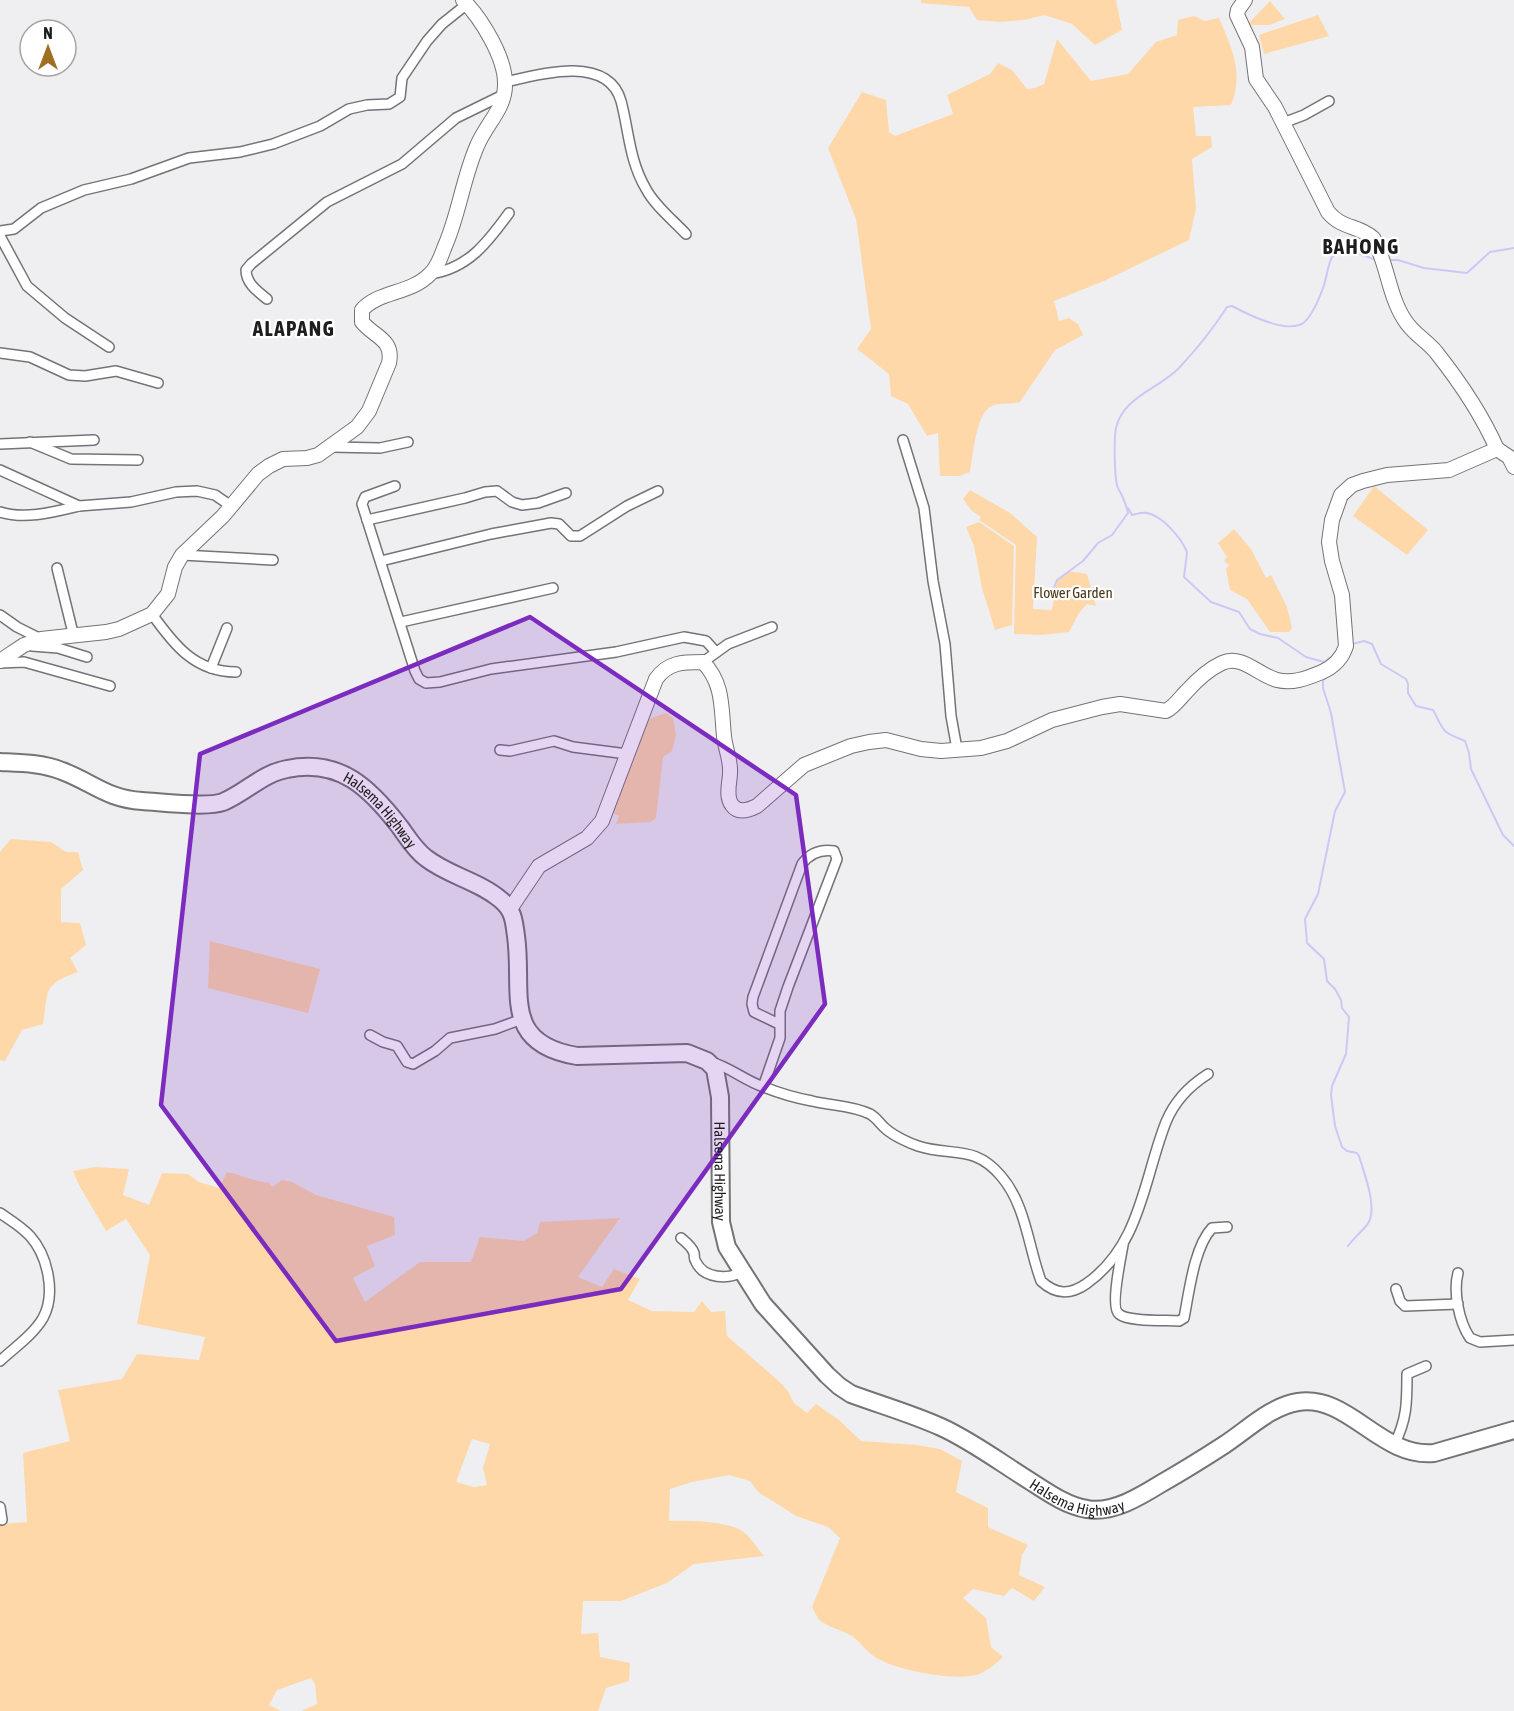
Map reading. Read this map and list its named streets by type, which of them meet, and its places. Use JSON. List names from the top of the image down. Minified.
{"streets":{"highway":["Halsema Highway"]},"districts":["BAHONG","ALAPANG"],"parks":["Flower Garden"],"north":"top"}
